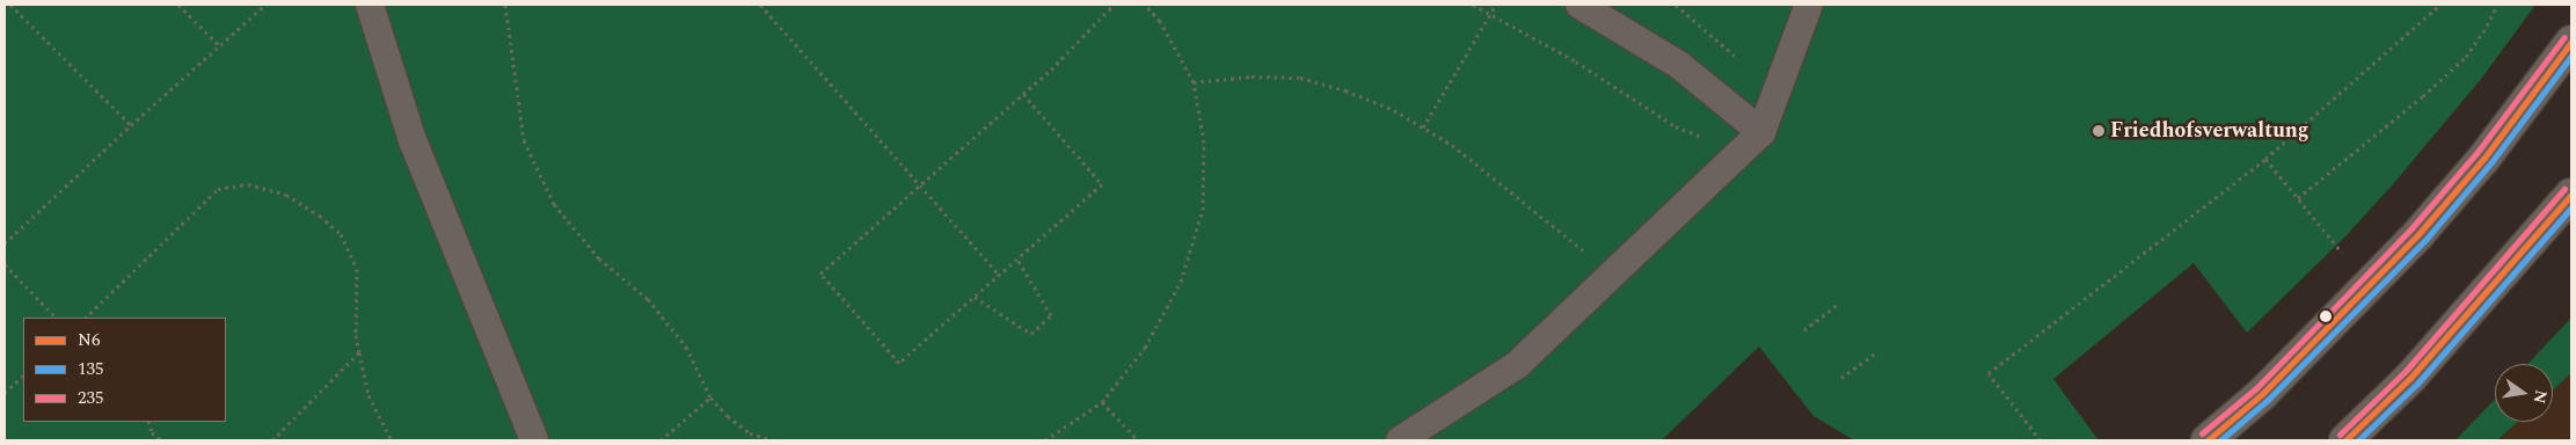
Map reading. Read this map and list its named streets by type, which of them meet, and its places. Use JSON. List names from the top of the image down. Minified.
{"places":["Friedhofsverwaltung"],"lines":["transit line 235","transit line N6","transit line 135"],"legend":["N6","135","235"],"north":"right"}
